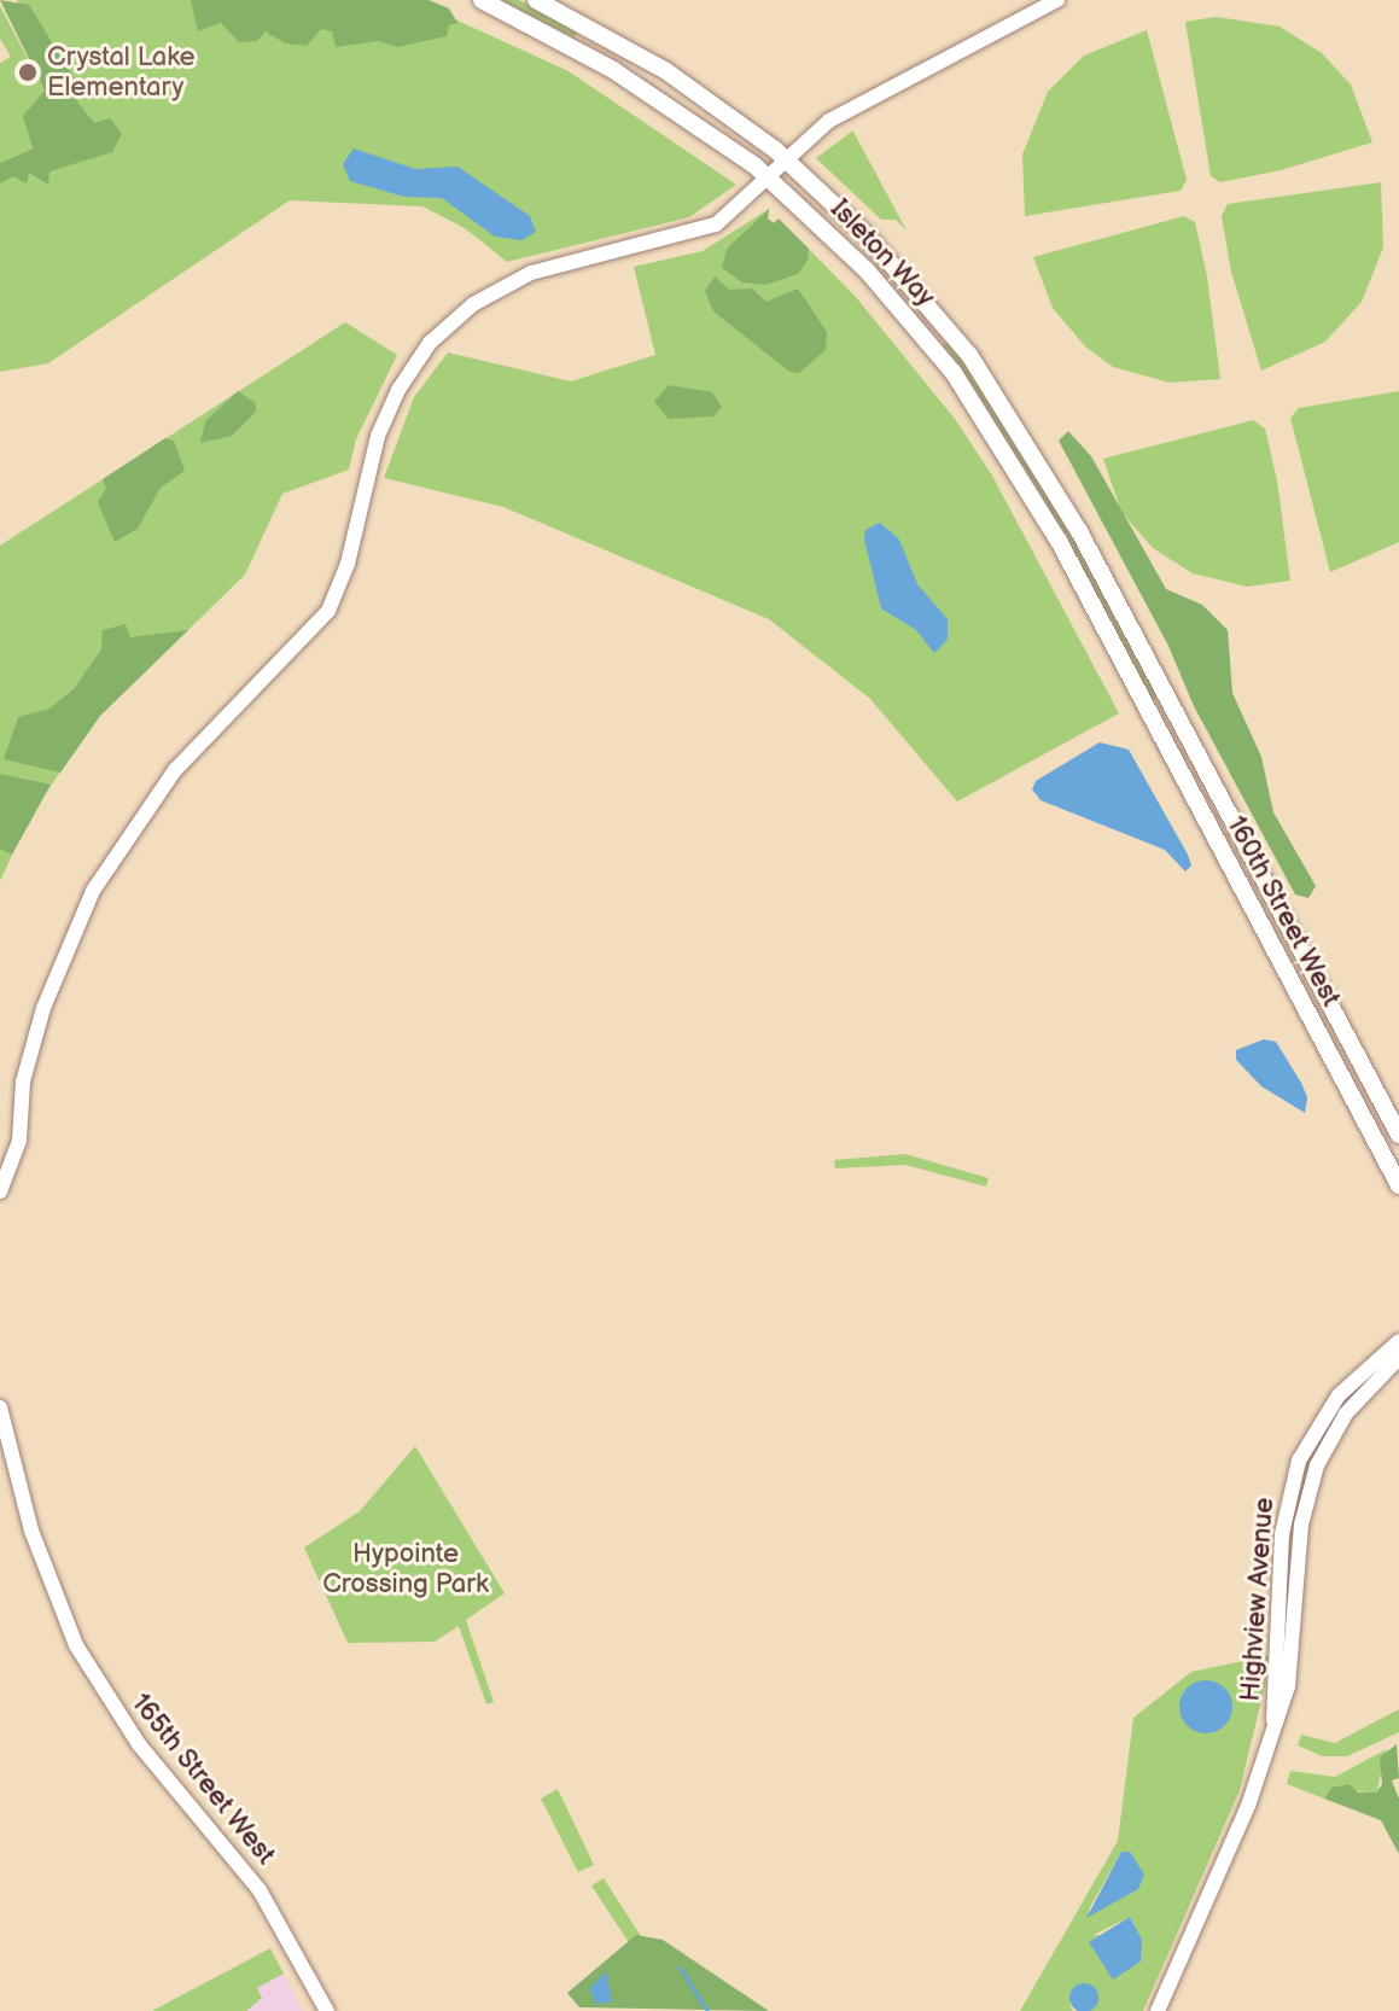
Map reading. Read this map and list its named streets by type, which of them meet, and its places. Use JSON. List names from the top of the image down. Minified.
{"streets":{"main road":["Isleton Way","160th Street West"],"street":["Highview Avenue","165th Street West"]},"crossings":[["Isleton Way","160th Street West"]],"parks":["Hypointe Crossing Park"],"places":["Crystal Lake Elementary"]}
